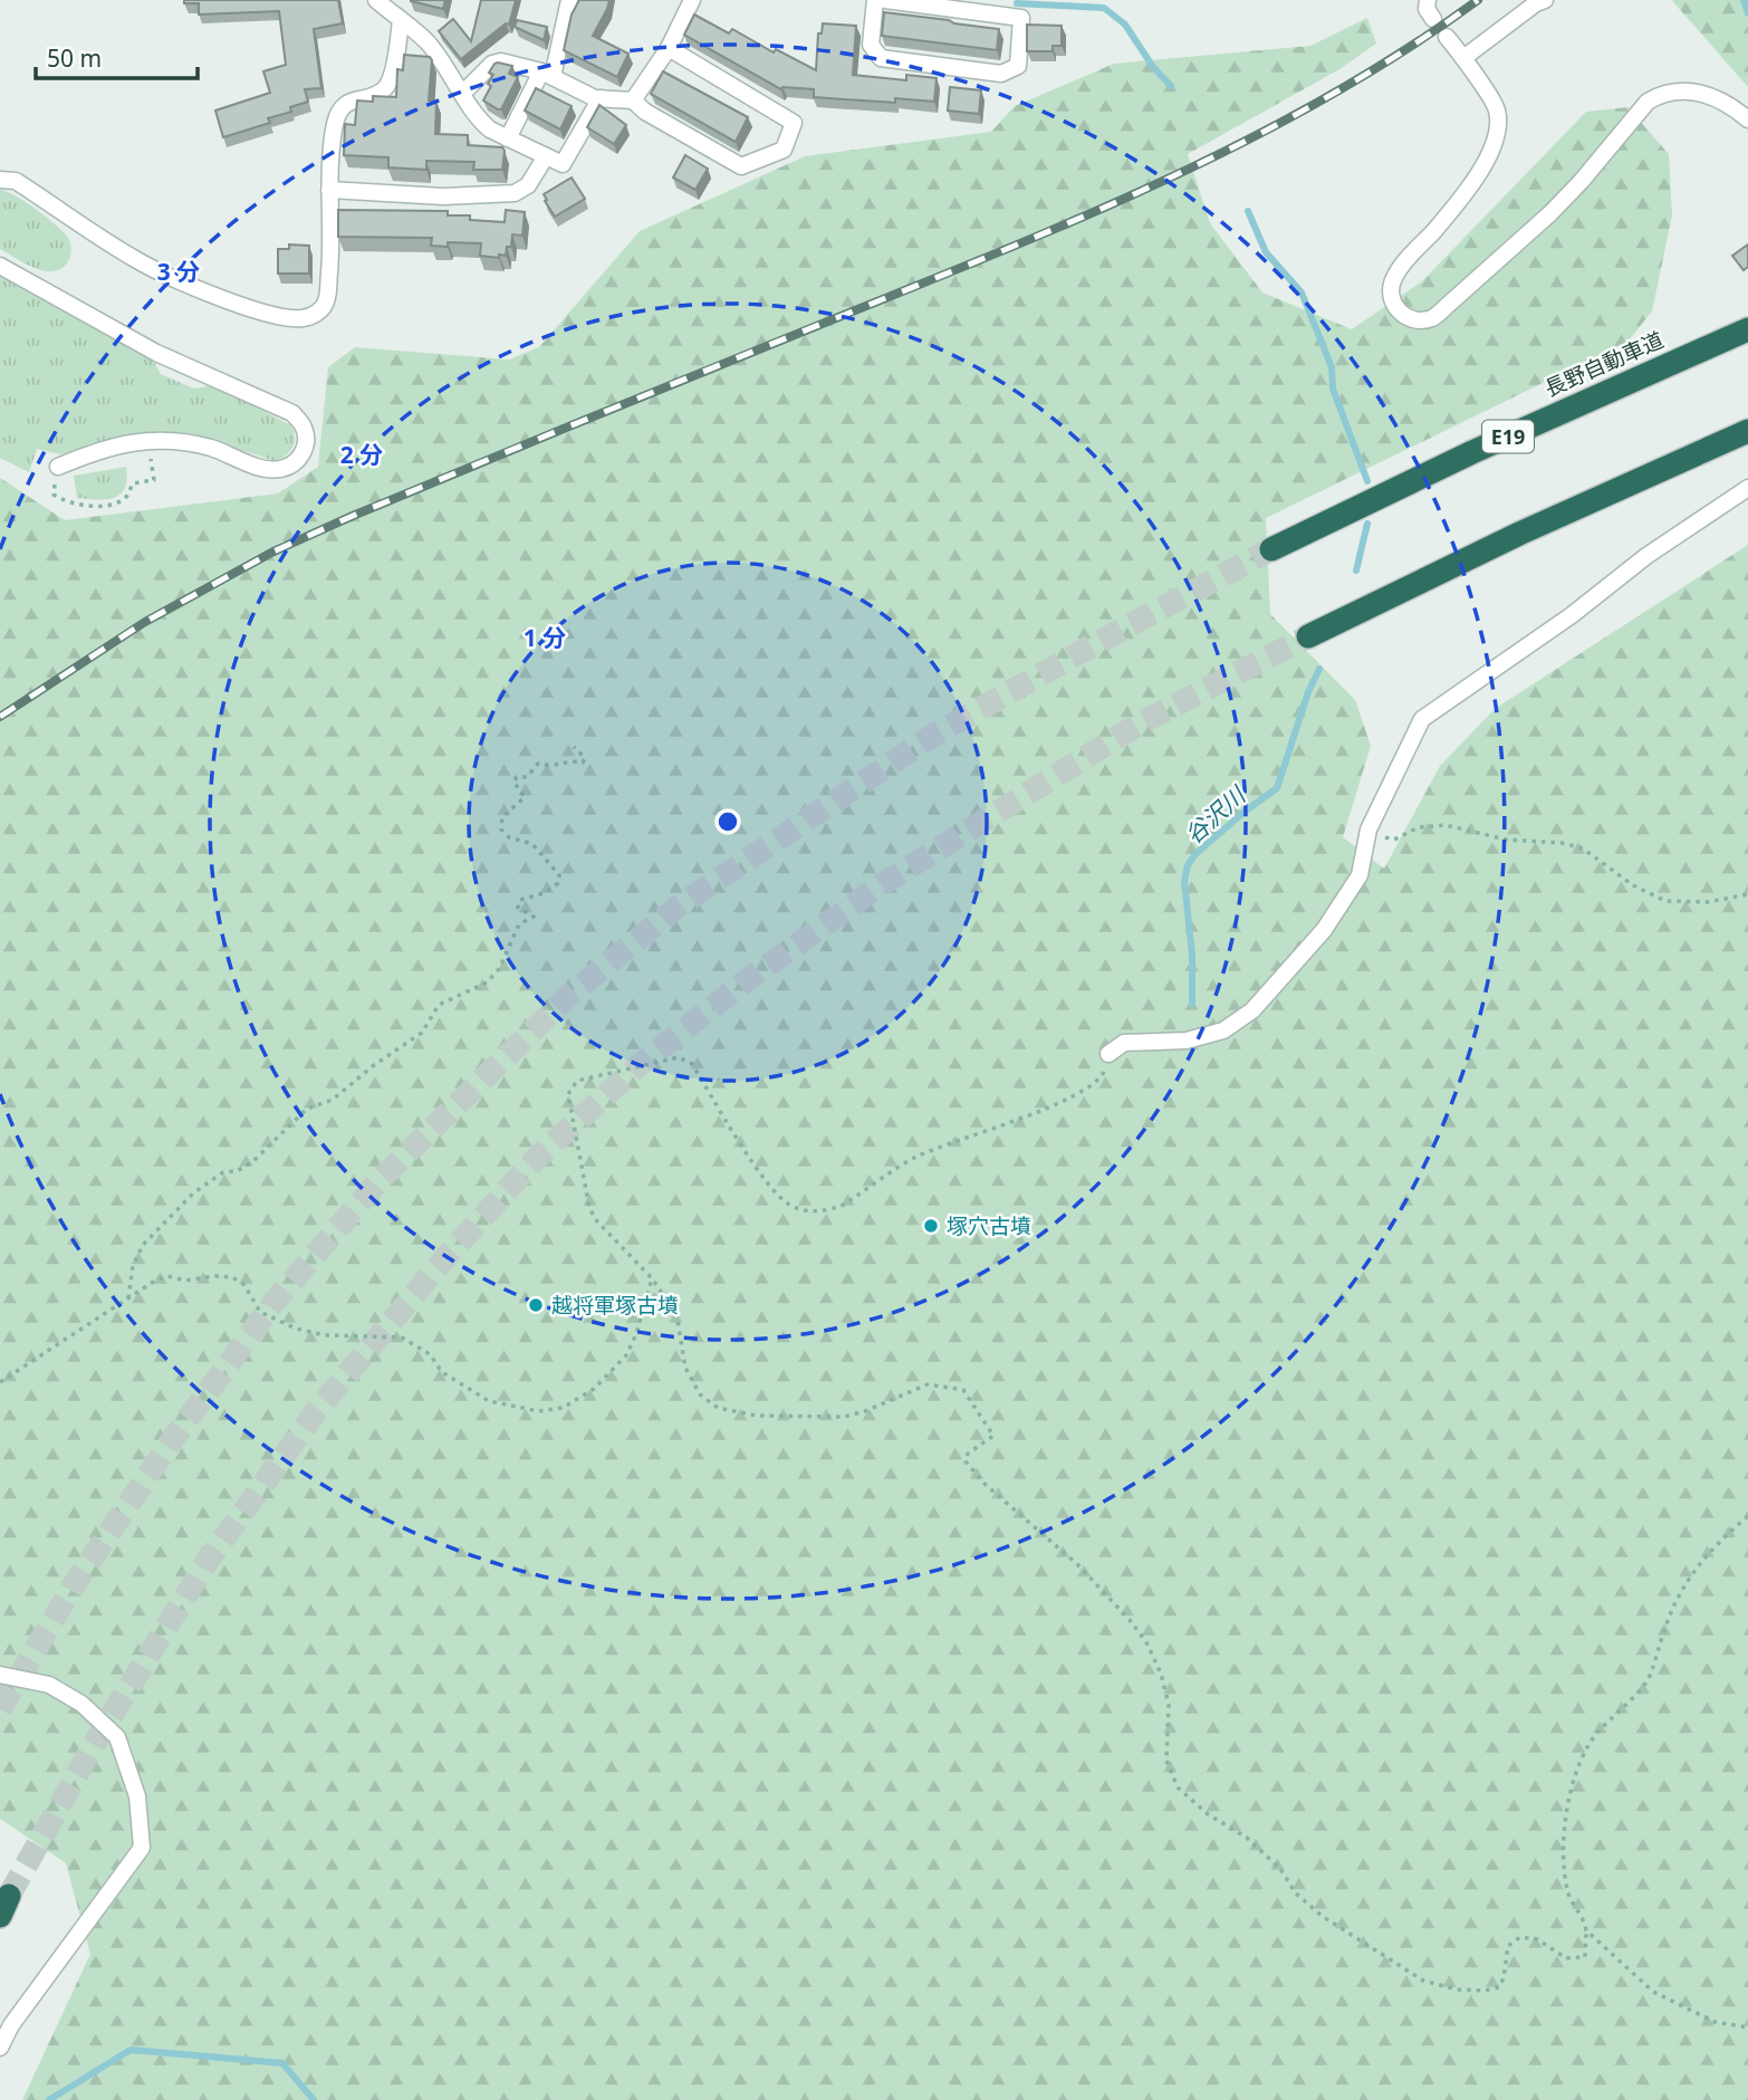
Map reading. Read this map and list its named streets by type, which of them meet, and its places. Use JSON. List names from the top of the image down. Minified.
{"streets":{"highway":["長野自動車道","E19"]},"water":["谷沢川"],"places":["塚穴古墳","越将軍塚古墳"],"scale_bar":"50 m","rings":["3 分","2 分","1 分"]}
